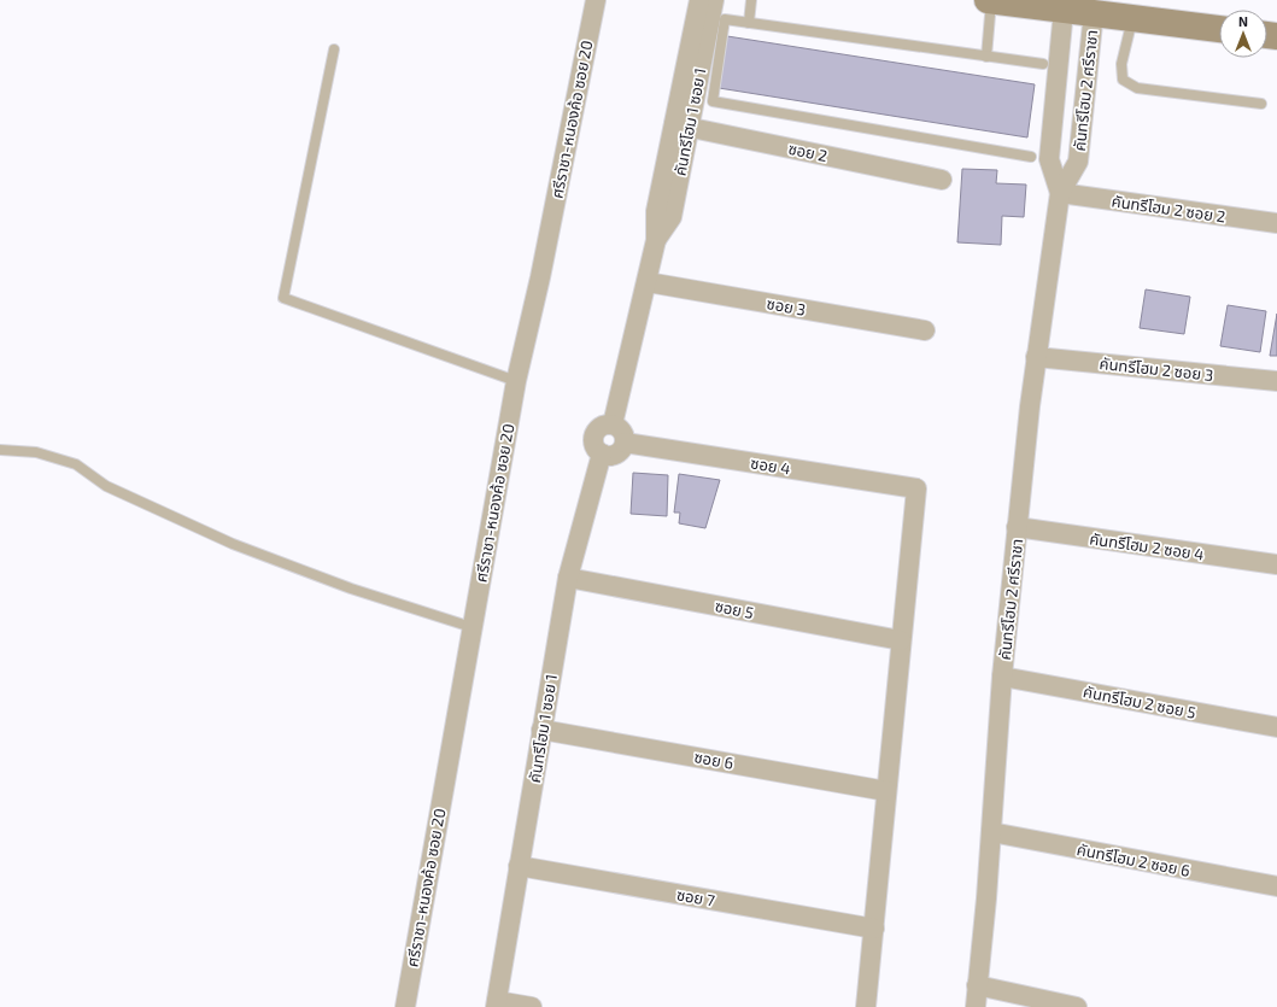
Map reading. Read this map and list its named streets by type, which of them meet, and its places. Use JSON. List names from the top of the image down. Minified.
{"streets":{"street":["คันทรีโฮม 2 ศรีราชา","ศรีราชา-หนองค้อ ซอย 20","คันทรีโฮม 1 ซอย 1","ซอย 2","คันทรีโฮม 2 ซอย 2","ซอย 3","คันทรีโฮม 2 ซอย 3","ซอย 4","คันทรีโฮม 2 ซอย 4","ซอย 5","คันทรีโฮม 2 ซอย 5","ซอย 6","คันทรีโฮม 2 ซอย 6","ซอย 7"]},"crossings":[["คันทรีโฮม 2 ศรีราชา","คันทรีโฮม 2 ซอย 2"],["คันทรีโฮม 2 ศรีราชา","คันทรีโฮม 2 ซอย 3"],["คันทรีโฮม 2 ศรีราชา","คันทรีโฮม 2 ซอย 4"],["คันทรีโฮม 2 ศรีราชา","คันทรีโฮม 2 ซอย 5"],["คันทรีโฮม 2 ศรีราชา","คันทรีโฮม 2 ซอย 6"],["คันทรีโฮม 1 ซอย 1","ซอย 2"],["คันทรีโฮม 1 ซอย 1","ซอย 3"],["คันทรีโฮม 1 ซอย 1","ซอย 4"],["คันทรีโฮม 1 ซอย 1","ซอย 5"],["คันทรีโฮม 1 ซอย 1","ซอย 6"],["คันทรีโฮม 1 ซอย 1","ซอย 7"],["ซอย 4","ซอย 5"]],"north":"top"}
